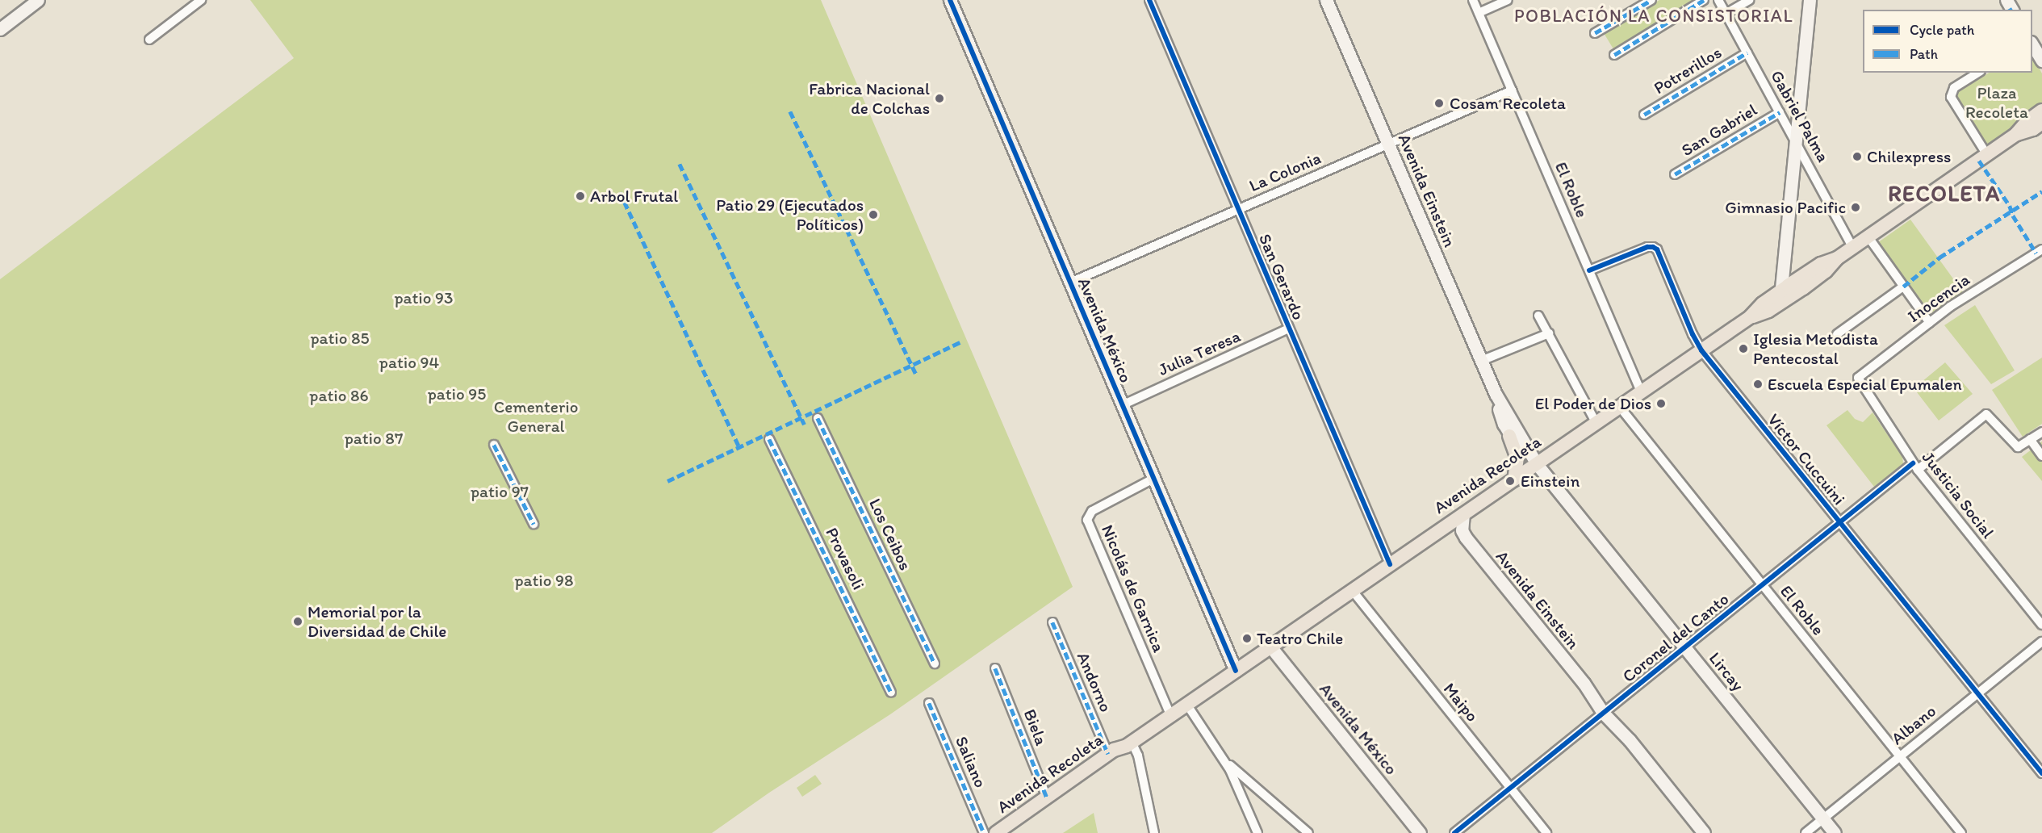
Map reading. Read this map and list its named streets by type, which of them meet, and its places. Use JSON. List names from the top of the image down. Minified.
{"streets":{"main road":["Avenida Recoleta"],"street":["Potrerillos","Gabriel Palma","San Gabriel","La Colonia","El Roble","Avenida Einstein","San Gerardo","Inocencia","Avenida México","Julia Teresa","Víctor Cuccuini","Justicia Social","Los Ceibos","Provasoli","Nicolás de Garnica","Coronel del Canto","Lircay","Andorno","Maipo","Albano","Biela","Saliano"]},"crossings":[["Potrerillos","Gabriel Palma"],["Gabriel Palma","San Gabriel"],["Gabriel Palma","Avenida Recoleta"],["La Colonia","El Roble"],["La Colonia","Avenida Einstein"],["La Colonia","San Gerardo"],["La Colonia","Avenida México"],["El Roble","Víctor Cuccuini"],["El Roble","Avenida Recoleta"],["El Roble","Coronel del Canto"],["El Roble","Albano"],["Avenida Einstein","Avenida Recoleta"],["Avenida Einstein","Coronel del Canto"],["Avenida Einstein","Lircay"],["San Gerardo","Julia Teresa"],["San Gerardo","Avenida Recoleta"],["Inocencia","Justicia Social"],["Avenida México","Julia Teresa"],["Avenida México","Avenida Recoleta"],["Avenida México","Nicolás de Garnica"],["Víctor Cuccuini","Avenida Recoleta"],["Víctor Cuccuini","Coronel del Canto"],["Víctor Cuccuini","Albano"],["Avenida Recoleta","Nicolás de Garnica"],["Avenida Recoleta","Lircay"],["Avenida Recoleta","Andorno"],["Avenida Recoleta","Maipo"],["Avenida Recoleta","Biela"],["Justicia Social","Coronel del Canto"],["Coronel del Canto","Lircay"],["Coronel del Canto","Maipo"],["Lircay","Albano"]],"districts":["POBLACIÓN LA CONSISTORIAL","RECOLETA"],"parks":["Plaza Recoleta","patio 93","patio 85","patio 94","patio 95","patio 86","Cementerio General","patio 87","patio 97","patio 98"],"places":["Fabrica Nacional de Colchas","Cosam Recoleta","Chilexpress","Arbol Frutal","Gimnasio Pacific","Patio 29 (Ejecutados Políticos)","Iglesia Metodista Pentecostal","Escuela Especial Epumalen","El Poder de Dios","Einstein","Memorial por la Diversidad de Chile","Teatro Chile"],"legend":["Cycle path","Path"]}
